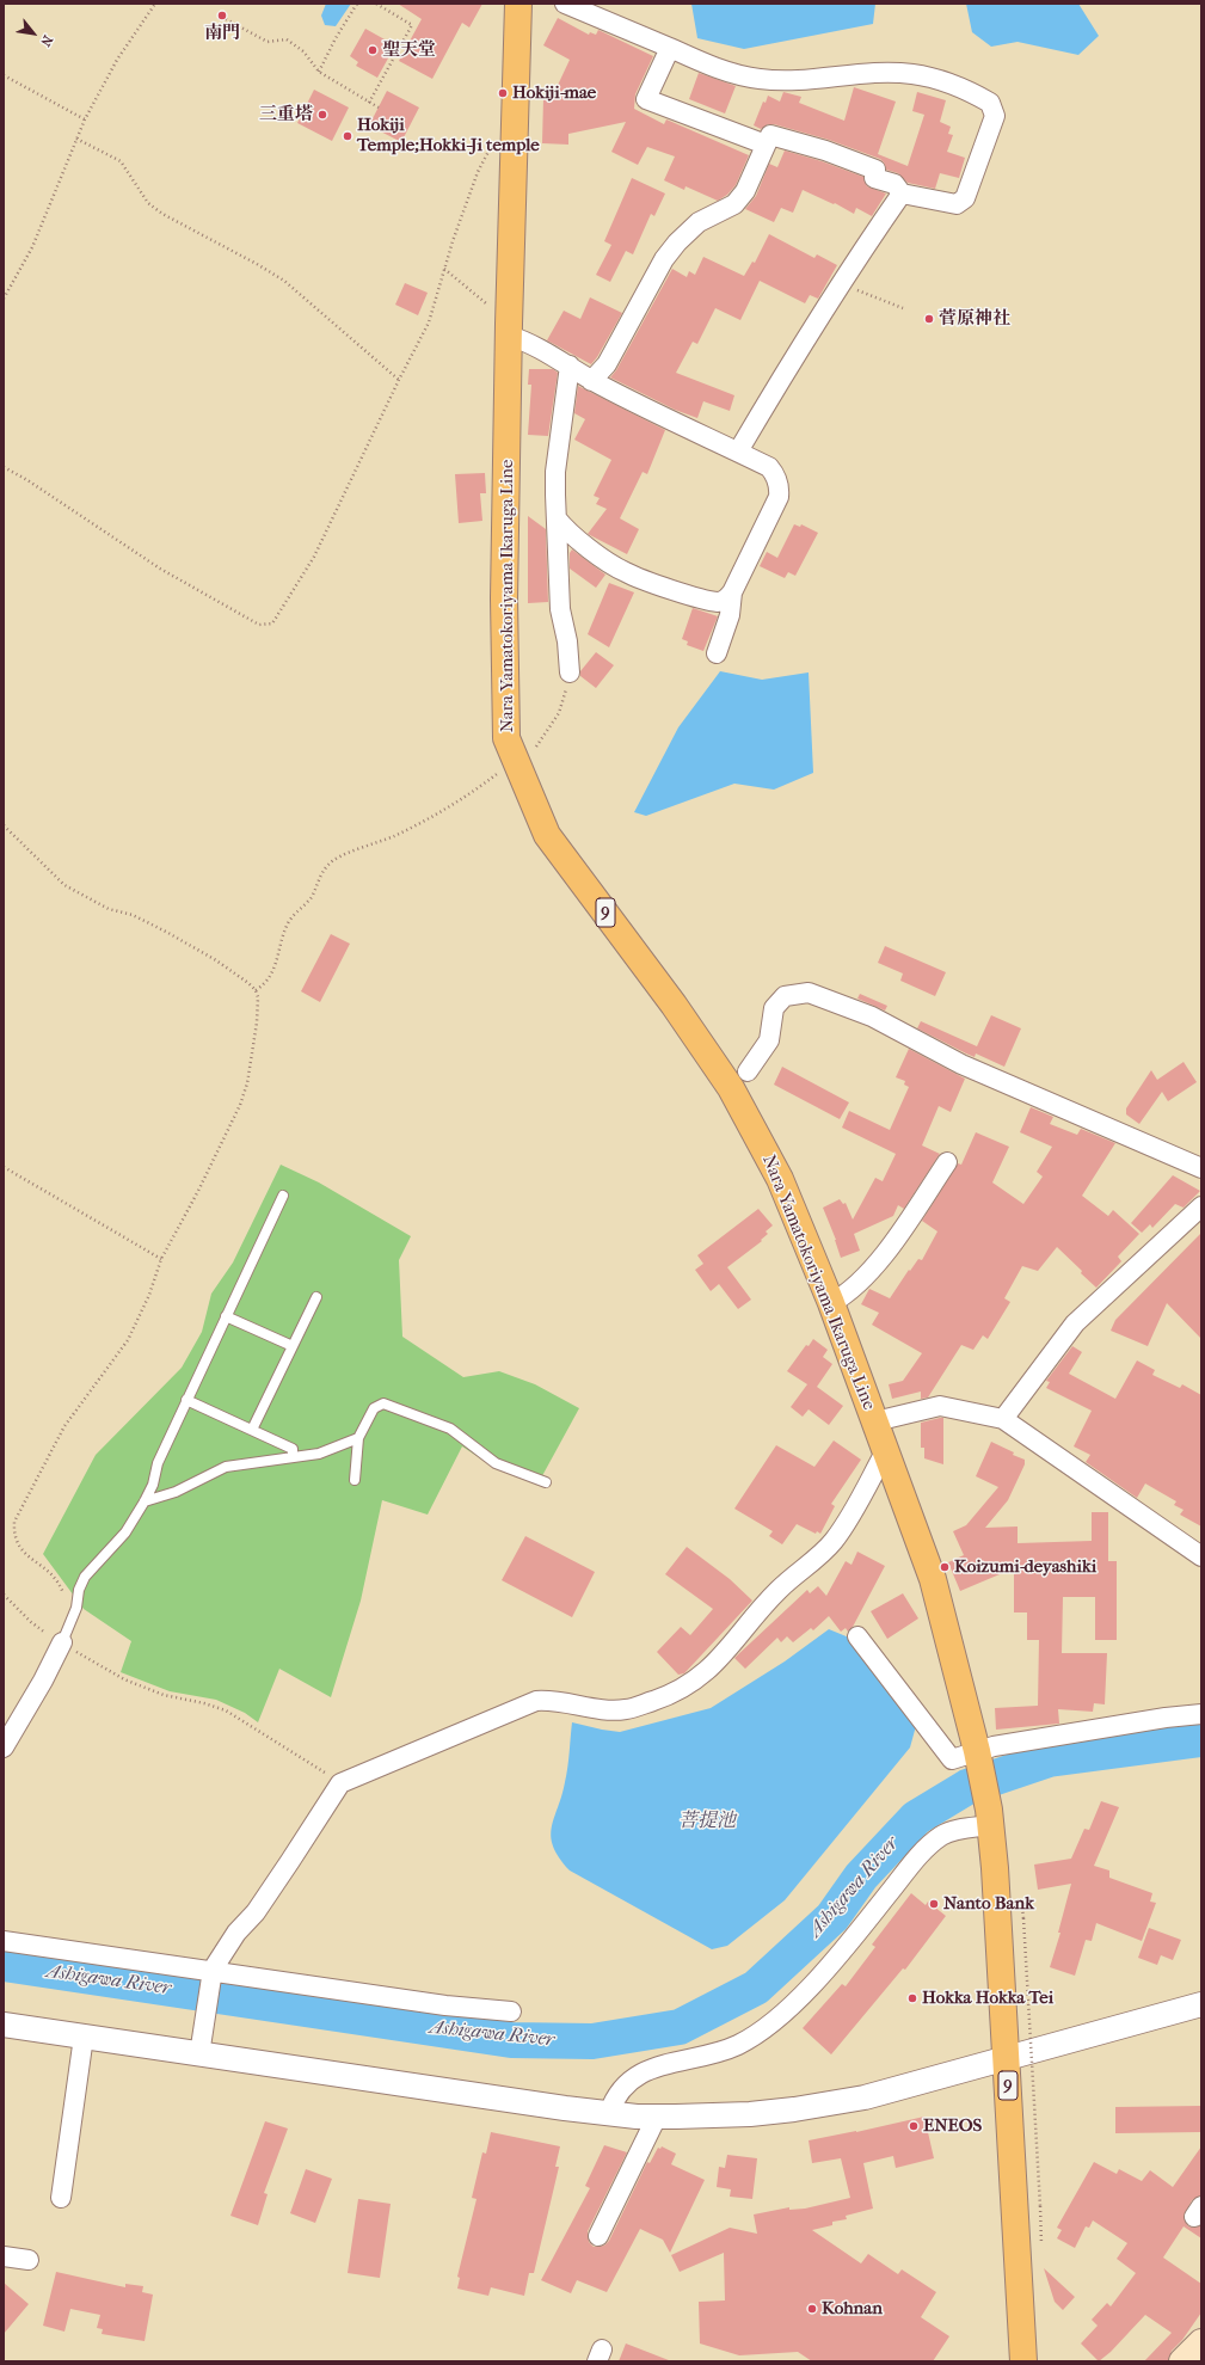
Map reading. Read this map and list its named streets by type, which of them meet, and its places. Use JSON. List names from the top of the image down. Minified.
{"streets":{"main road":["Nara Yamatokoriyama Ikaruga Line","9"]},"water":["菩提池","Ashigawa River"],"places":["南門","聖天堂","Hokiji-mae","三重塔","Hokiji Temple;Hokki-Ji temple","菅原神社","Koizumi-deyashiki","Nanto Bank","Hokka Hokka Tei","ENEOS","Kohnan"],"north":"bottom right"}
